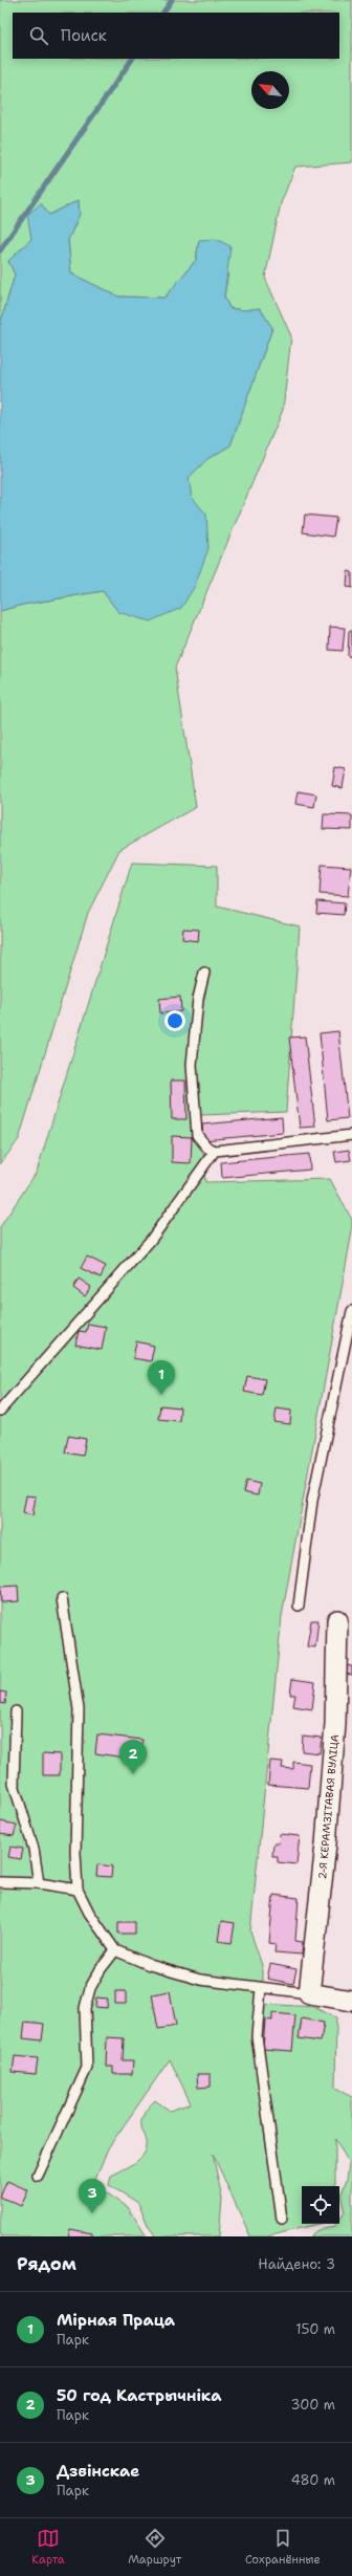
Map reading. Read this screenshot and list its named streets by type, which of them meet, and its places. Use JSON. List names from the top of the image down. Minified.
{"streets":{"street":["2-Я КЕРАМЗІТАВАЯ ВУЛІЦА"]},"north":"top left","page":{"search":"Поиск","pins":["1","2","3"],"heading":["Рядом","Найдено: 3"],"list":[{"mark":"1","name":"Мірная Праца","note":"Парк","value":"150 m"},{"mark":"2","name":"50 год Кастрычніка","note":"Парк","value":"300 m"},{"mark":"3","name":"Дзвінскае","note":"Парк","value":"480 m"}],"nav":["Карта","Маршрут","Сохранённые"]}}
